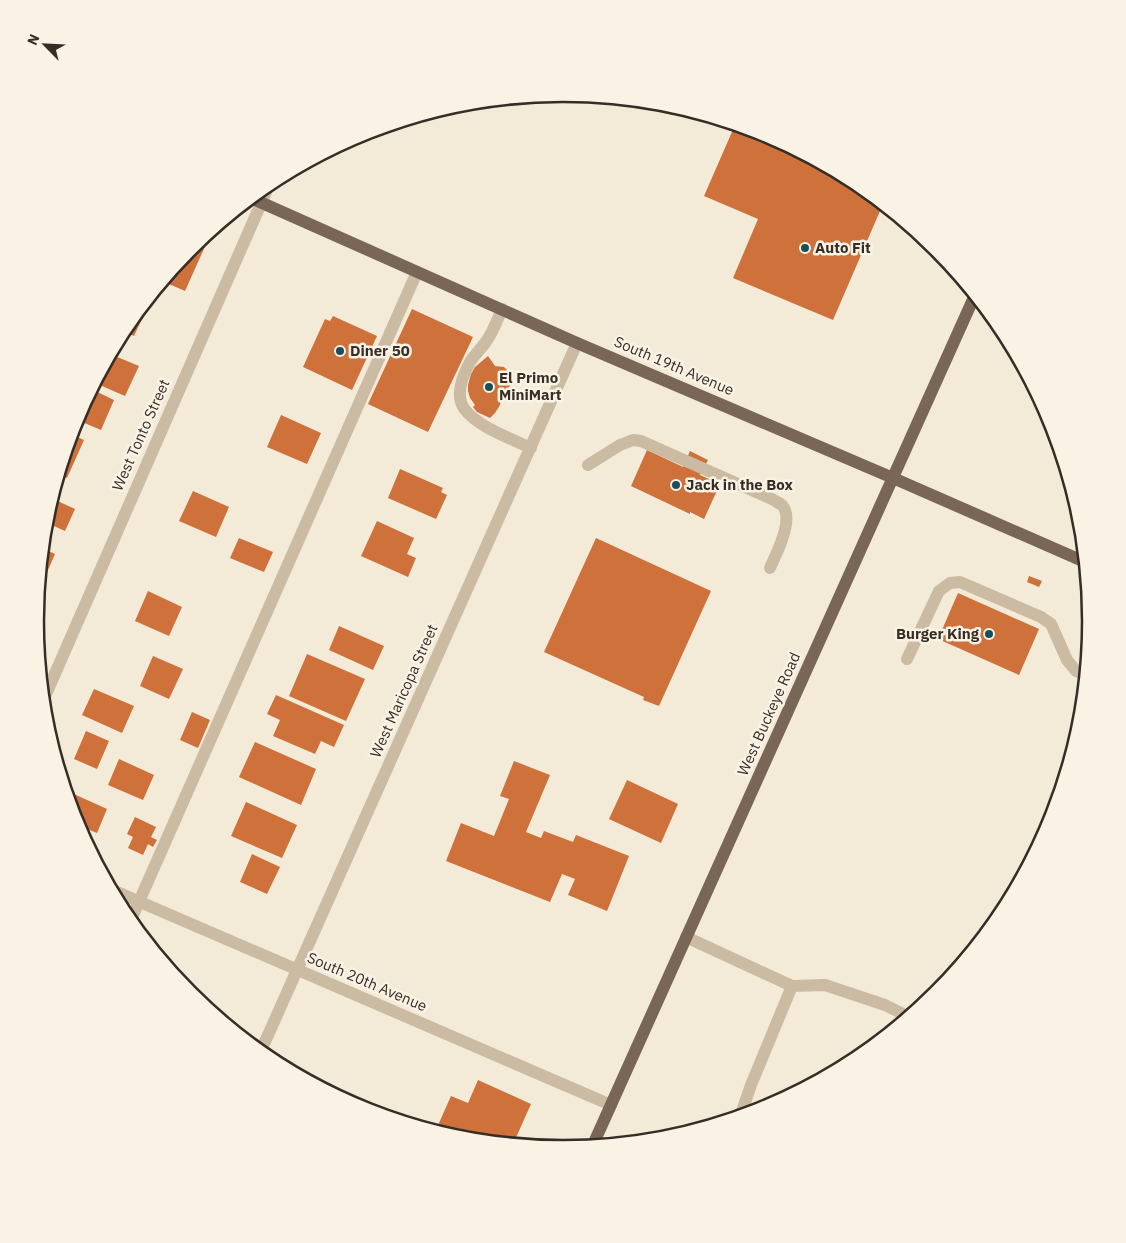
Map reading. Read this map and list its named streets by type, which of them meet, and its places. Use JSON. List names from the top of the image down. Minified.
{"streets":{"main road":["South 19th Avenue","West Buckeye Road"],"street":["West Tonto Street","West Maricopa Street","South 20th Avenue"]},"crossings":[["South 19th Avenue","West Maricopa Street"],["South 19th Avenue","West Buckeye Road"],["West Maricopa Street","South 20th Avenue"],["West Buckeye Road","South 20th Avenue"]],"places":["Auto Fit","Diner 50","El Primo MiniMart","Jack in the Box","Burger King"],"north":"top left"}
